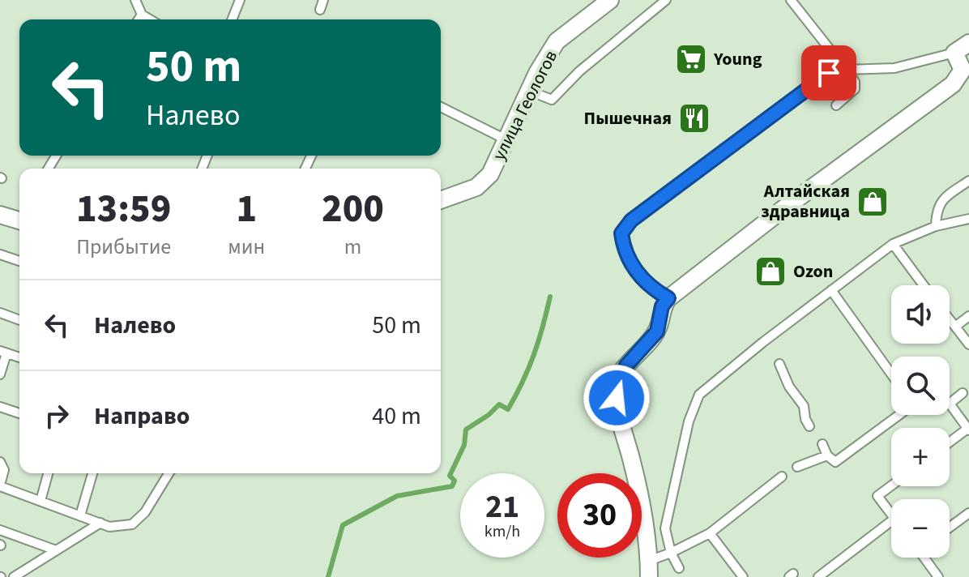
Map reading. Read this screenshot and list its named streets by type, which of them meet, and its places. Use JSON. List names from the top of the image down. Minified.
{"streets":{"street":["улица Геологов"]},"places":{"supermarket":["Young"],"restaurant":["Пышечная"],"shop":["Алтайская здравница","Ozon"]},"page":{"turn":["50 m","Налево"],"eta":["13:59","Прибытие","1","мин","200","m"],"list":[{"name":"Налево","value":"50 m"},{"name":"Направо","value":"40 m"}],"map_buttons":["+","−"],"speed":"21 km/h","limit":"30"}}
